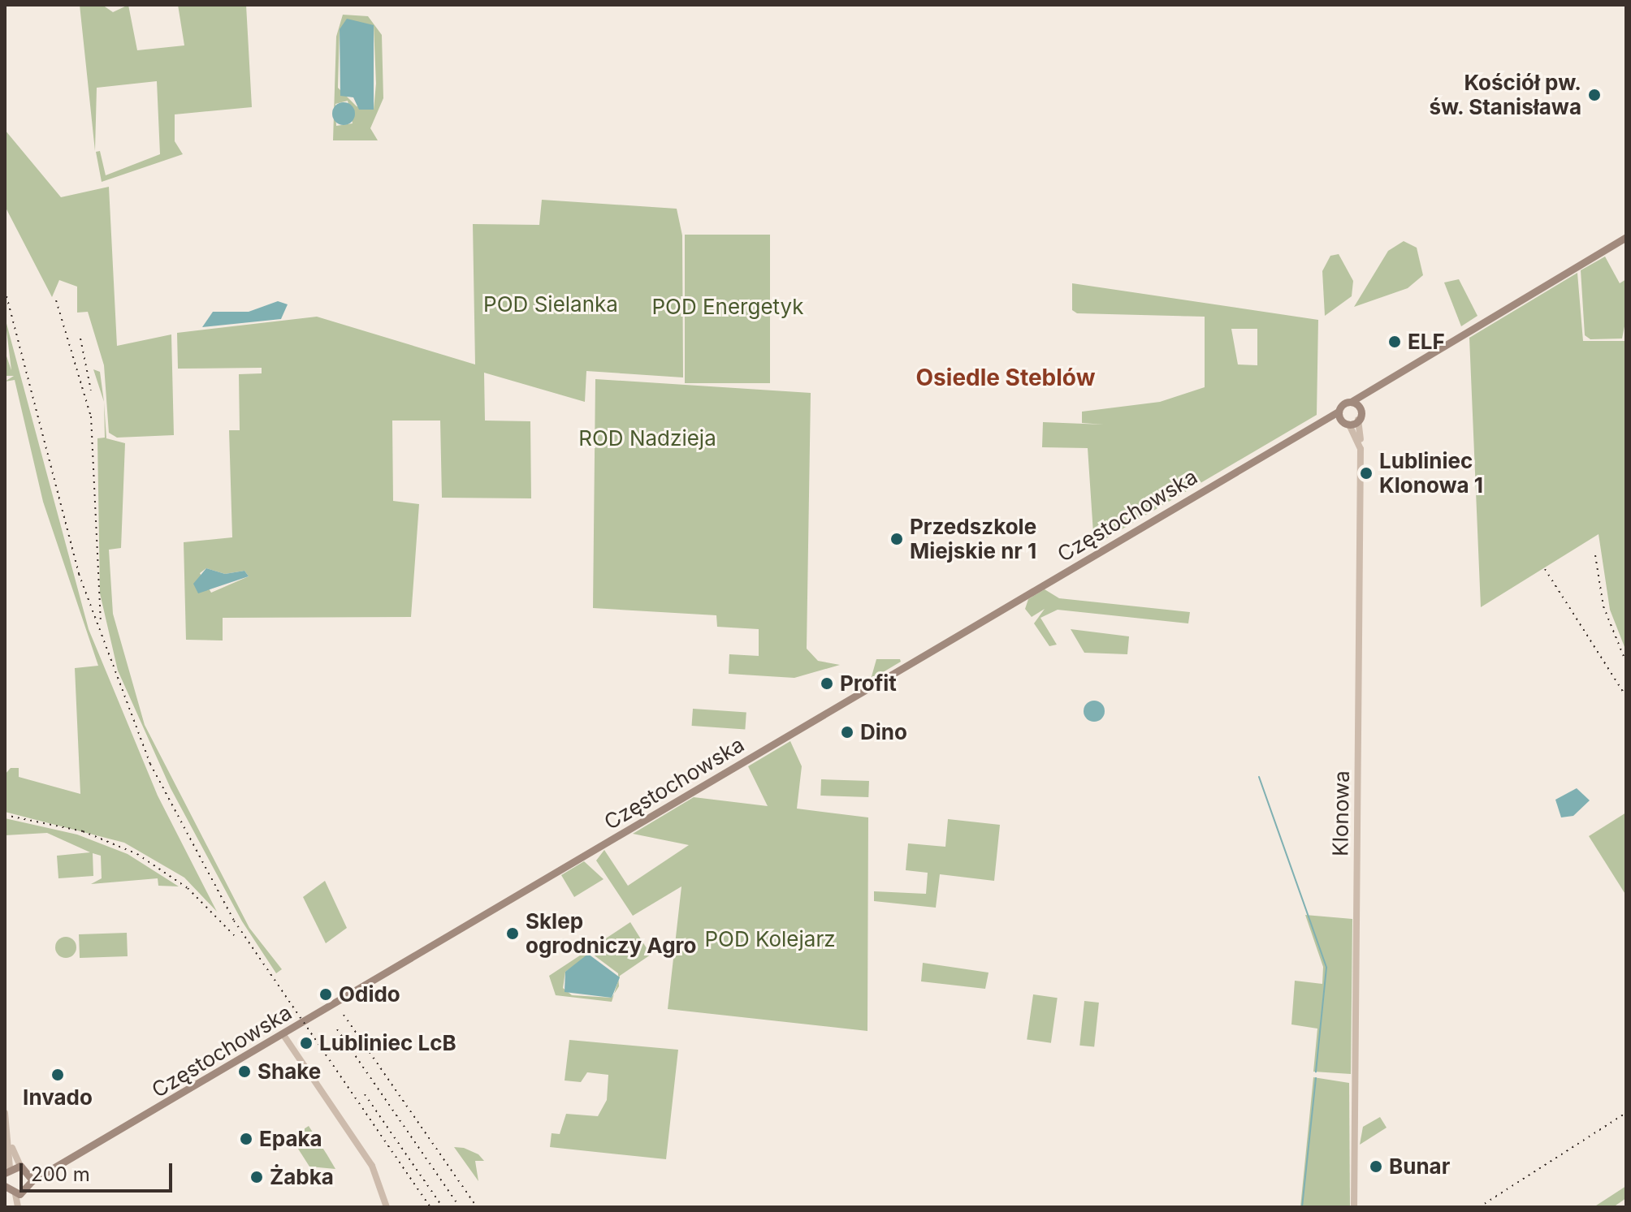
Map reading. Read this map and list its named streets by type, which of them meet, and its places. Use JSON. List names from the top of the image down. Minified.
{"streets":{"main road":["Częstochowska"],"street":["Klonowa"]},"districts":["Osiedle Steblów"],"parks":["POD Sielanka","POD Energetyk","ROD Nadzieja","POD Kolejarz"],"places":["Kościół pw. św. Stanisława","ELF","Lubliniec Klonowa 1","Przedszkole Miejskie nr 1","Profit","Dino","Sklep ogrodniczy Agro","Odido","Lubliniec LcB","Shake","Invado","Epaka","Bunar","Żabka"],"scale_bar":"200 m"}
